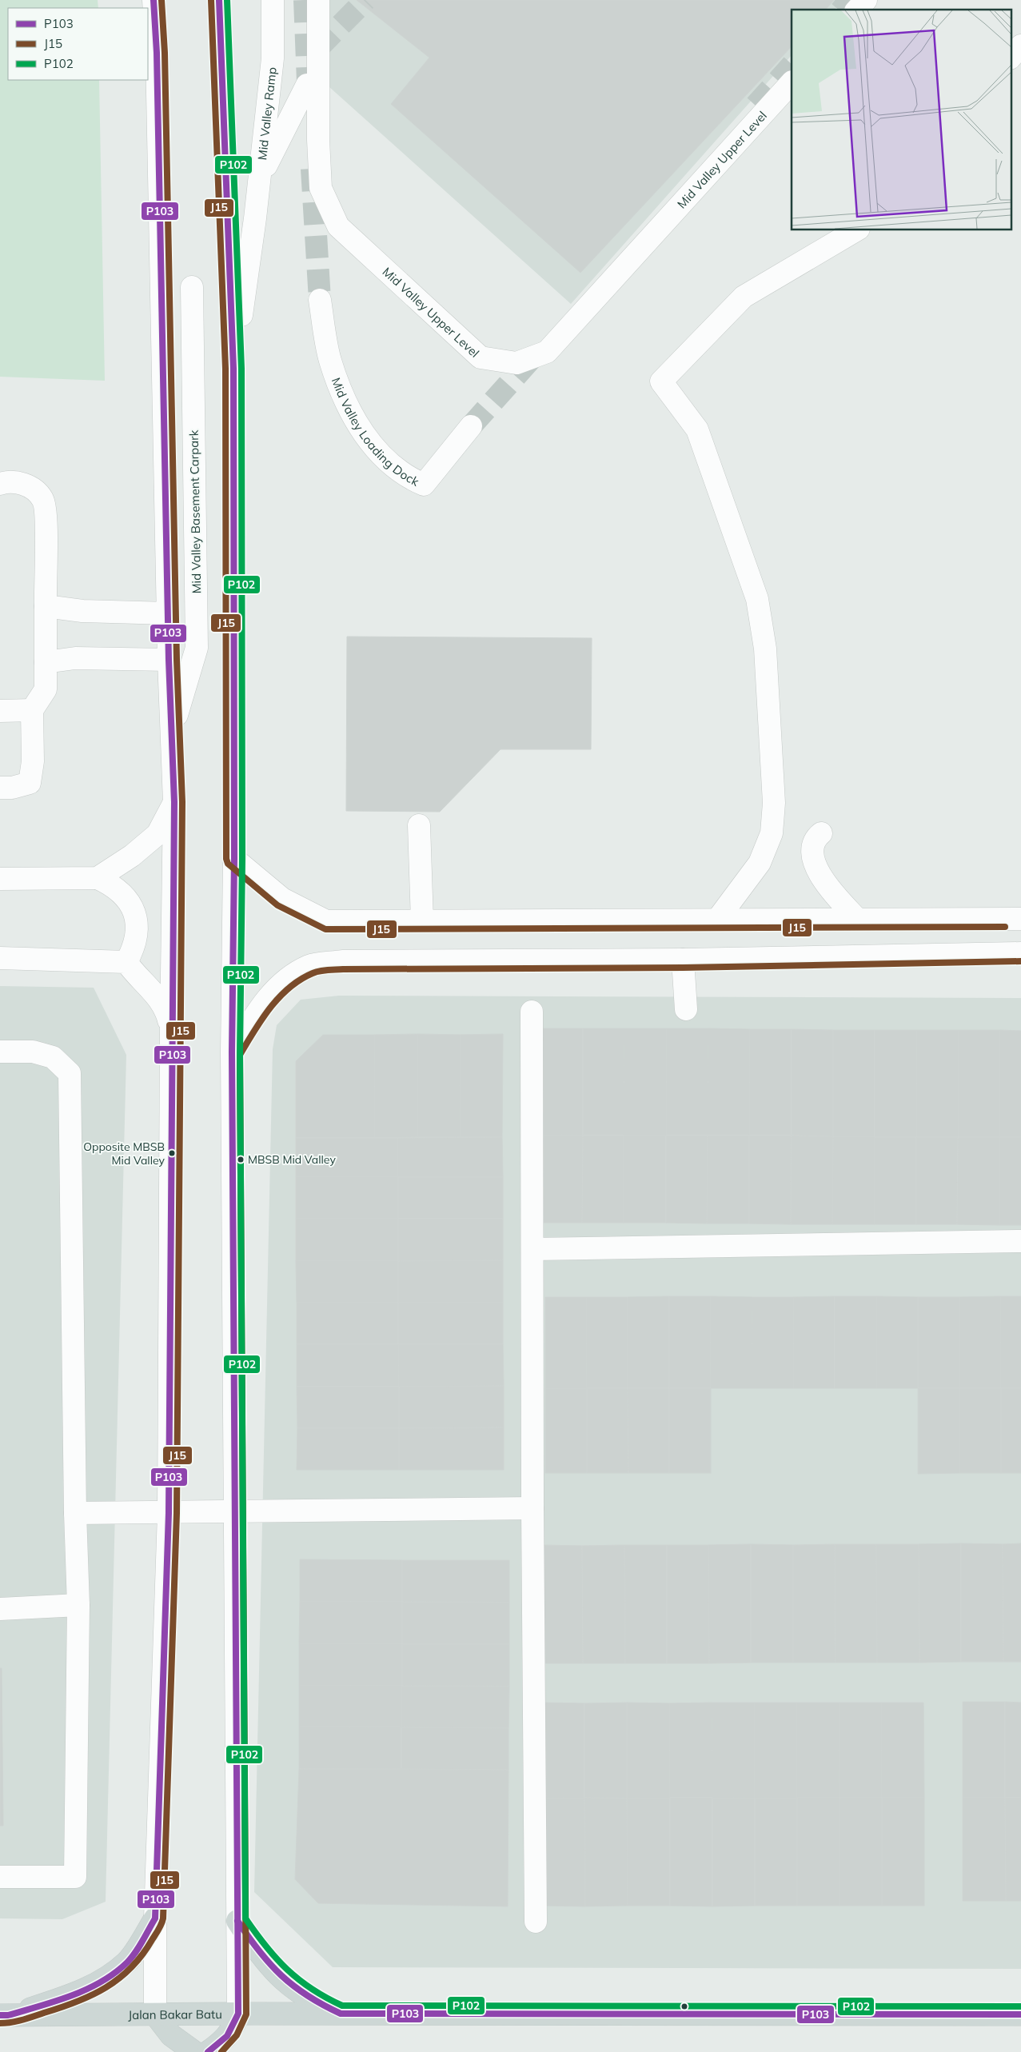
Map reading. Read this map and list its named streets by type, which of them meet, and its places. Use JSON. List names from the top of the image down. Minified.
{"streets":{"main road":["Jalan Bakar Batu"],"street":["Mid Valley Ramp","Mid Valley Upper Level","Mid Valley Loading Dock","Mid Valley Basement Carpark"]},"places":["Opposite MBSB Mid Valley","MBSB Mid Valley"],"lines":["transit line P103","transit line J15","transit line P102"],"legend":["P103","J15","P102"]}
